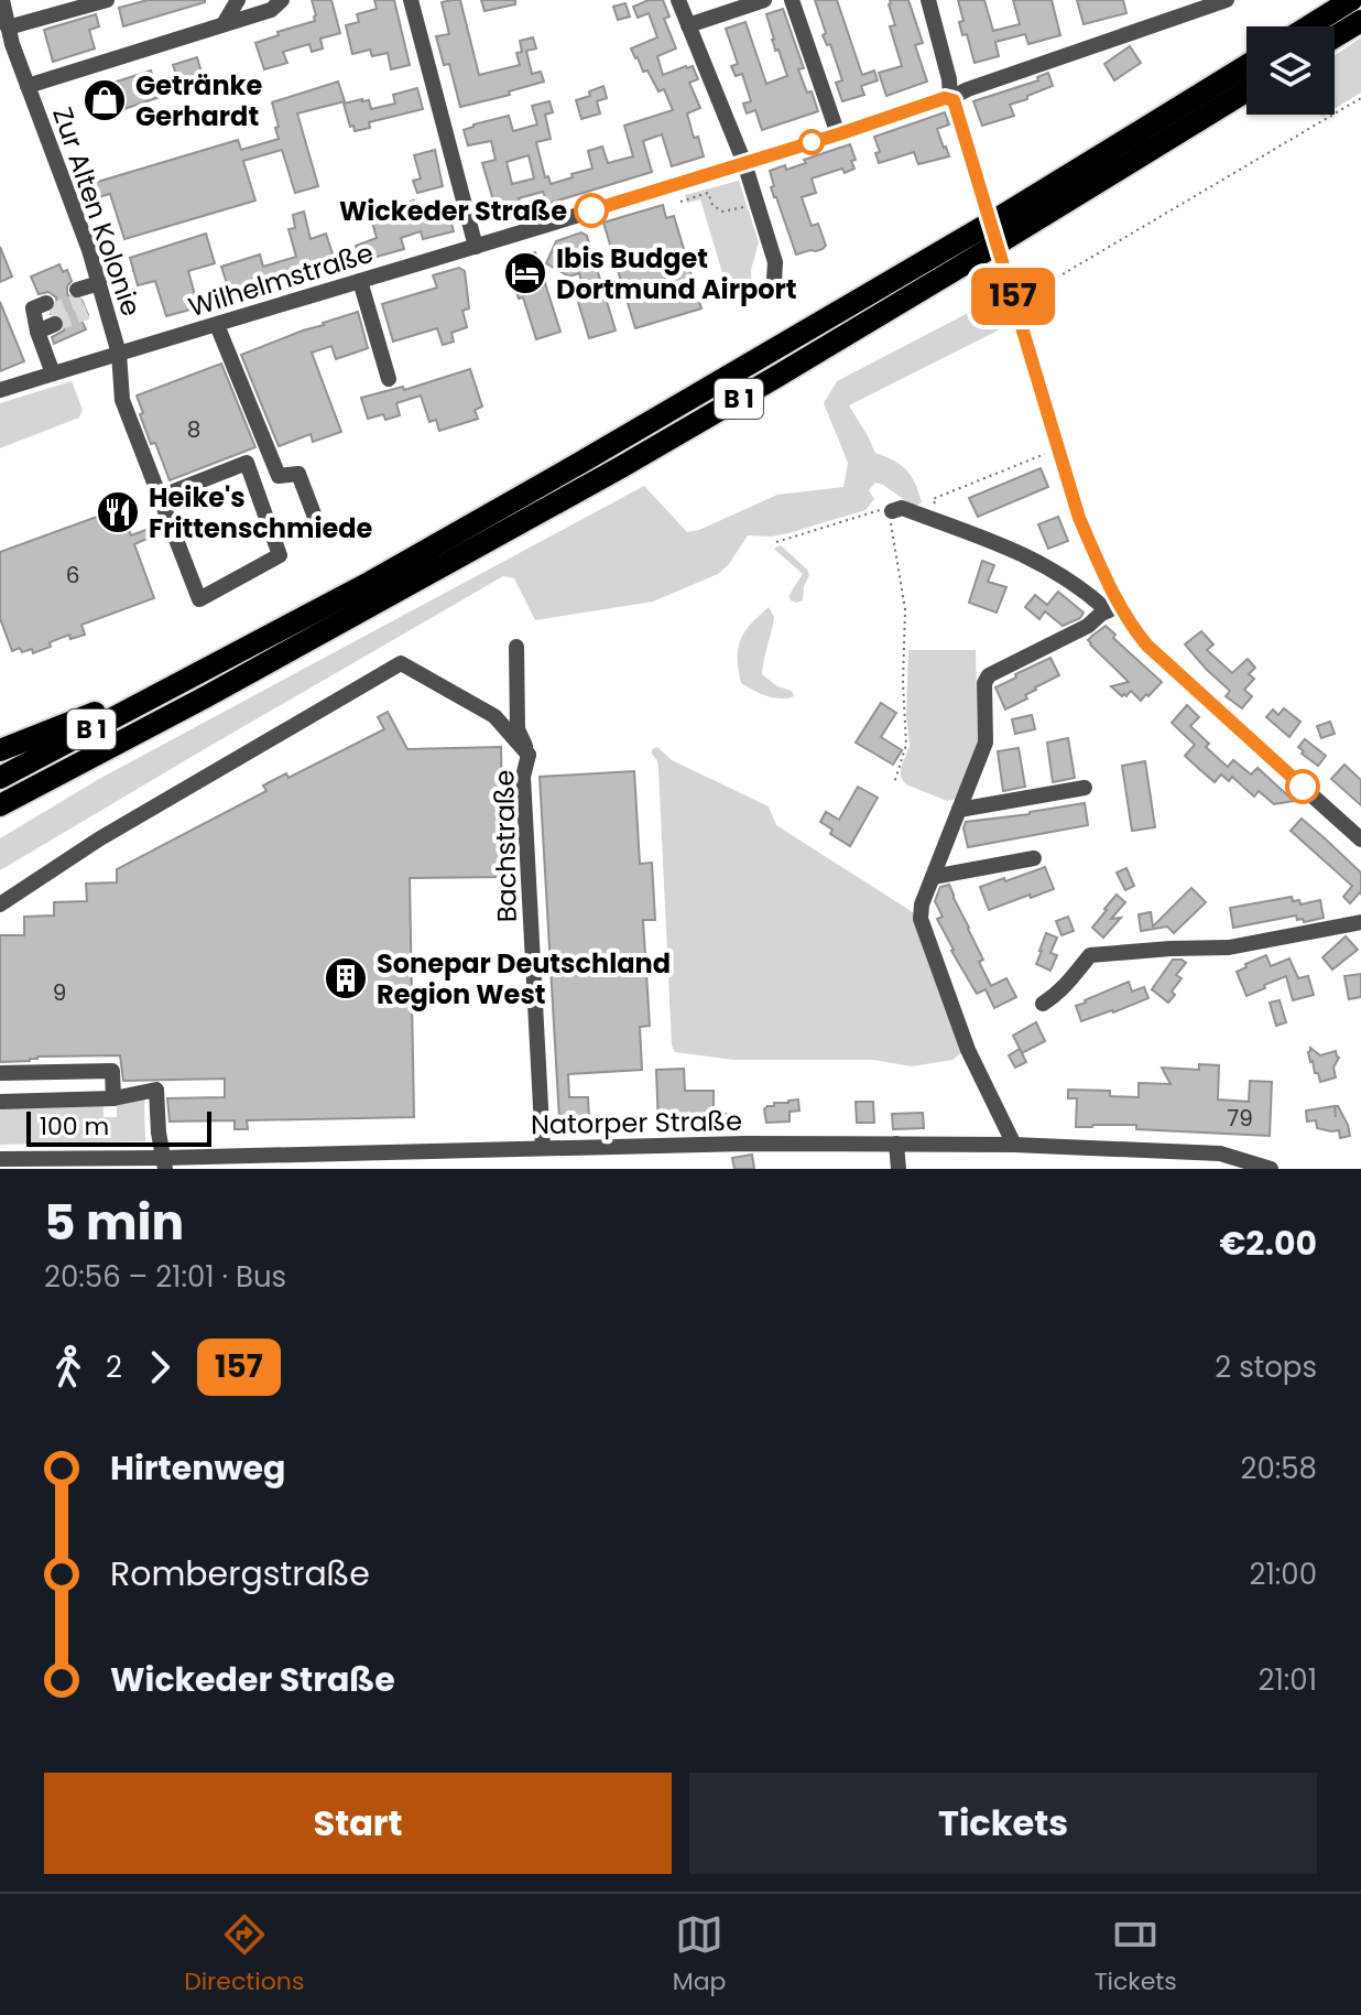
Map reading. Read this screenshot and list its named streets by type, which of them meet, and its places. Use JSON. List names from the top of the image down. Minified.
{"streets":{"highway":["B 1"],"street":["Zur Alten Kolonie","Wilhelmstraße","Bachstraße","Natorper Straße"]},"crossings":[["Zur Alten Kolonie","Wilhelmstraße"],["Bachstraße","Natorper Straße"]],"places":{"shop":["Getränke Gerhardt"],"other":["Wickeder Straße"],"hotel":["Ibis Budget Dortmund Airport"],"restaurant":["Heike's Frittenschmiede"],"building":["Sonepar Deutschland Region West"]},"lines":["bus line 157"],"house_numbers":["8","6","9","79"],"scale_bar":"100 m","page":{"on_map":"157","scale":"100 m","heading":["5 min","20:56 – 21:01 · Bus","€2.00"],"legs":["2","157","2 stops"],"list":[{"name":"Hirtenweg","value":"20:58"},{"name":"Rombergstraße","value":"21:00"},{"name":"Wickeder Straße","value":"21:01"}],"buttons":["Start","Tickets"],"tabs":["Directions","Map","Tickets"]}}
